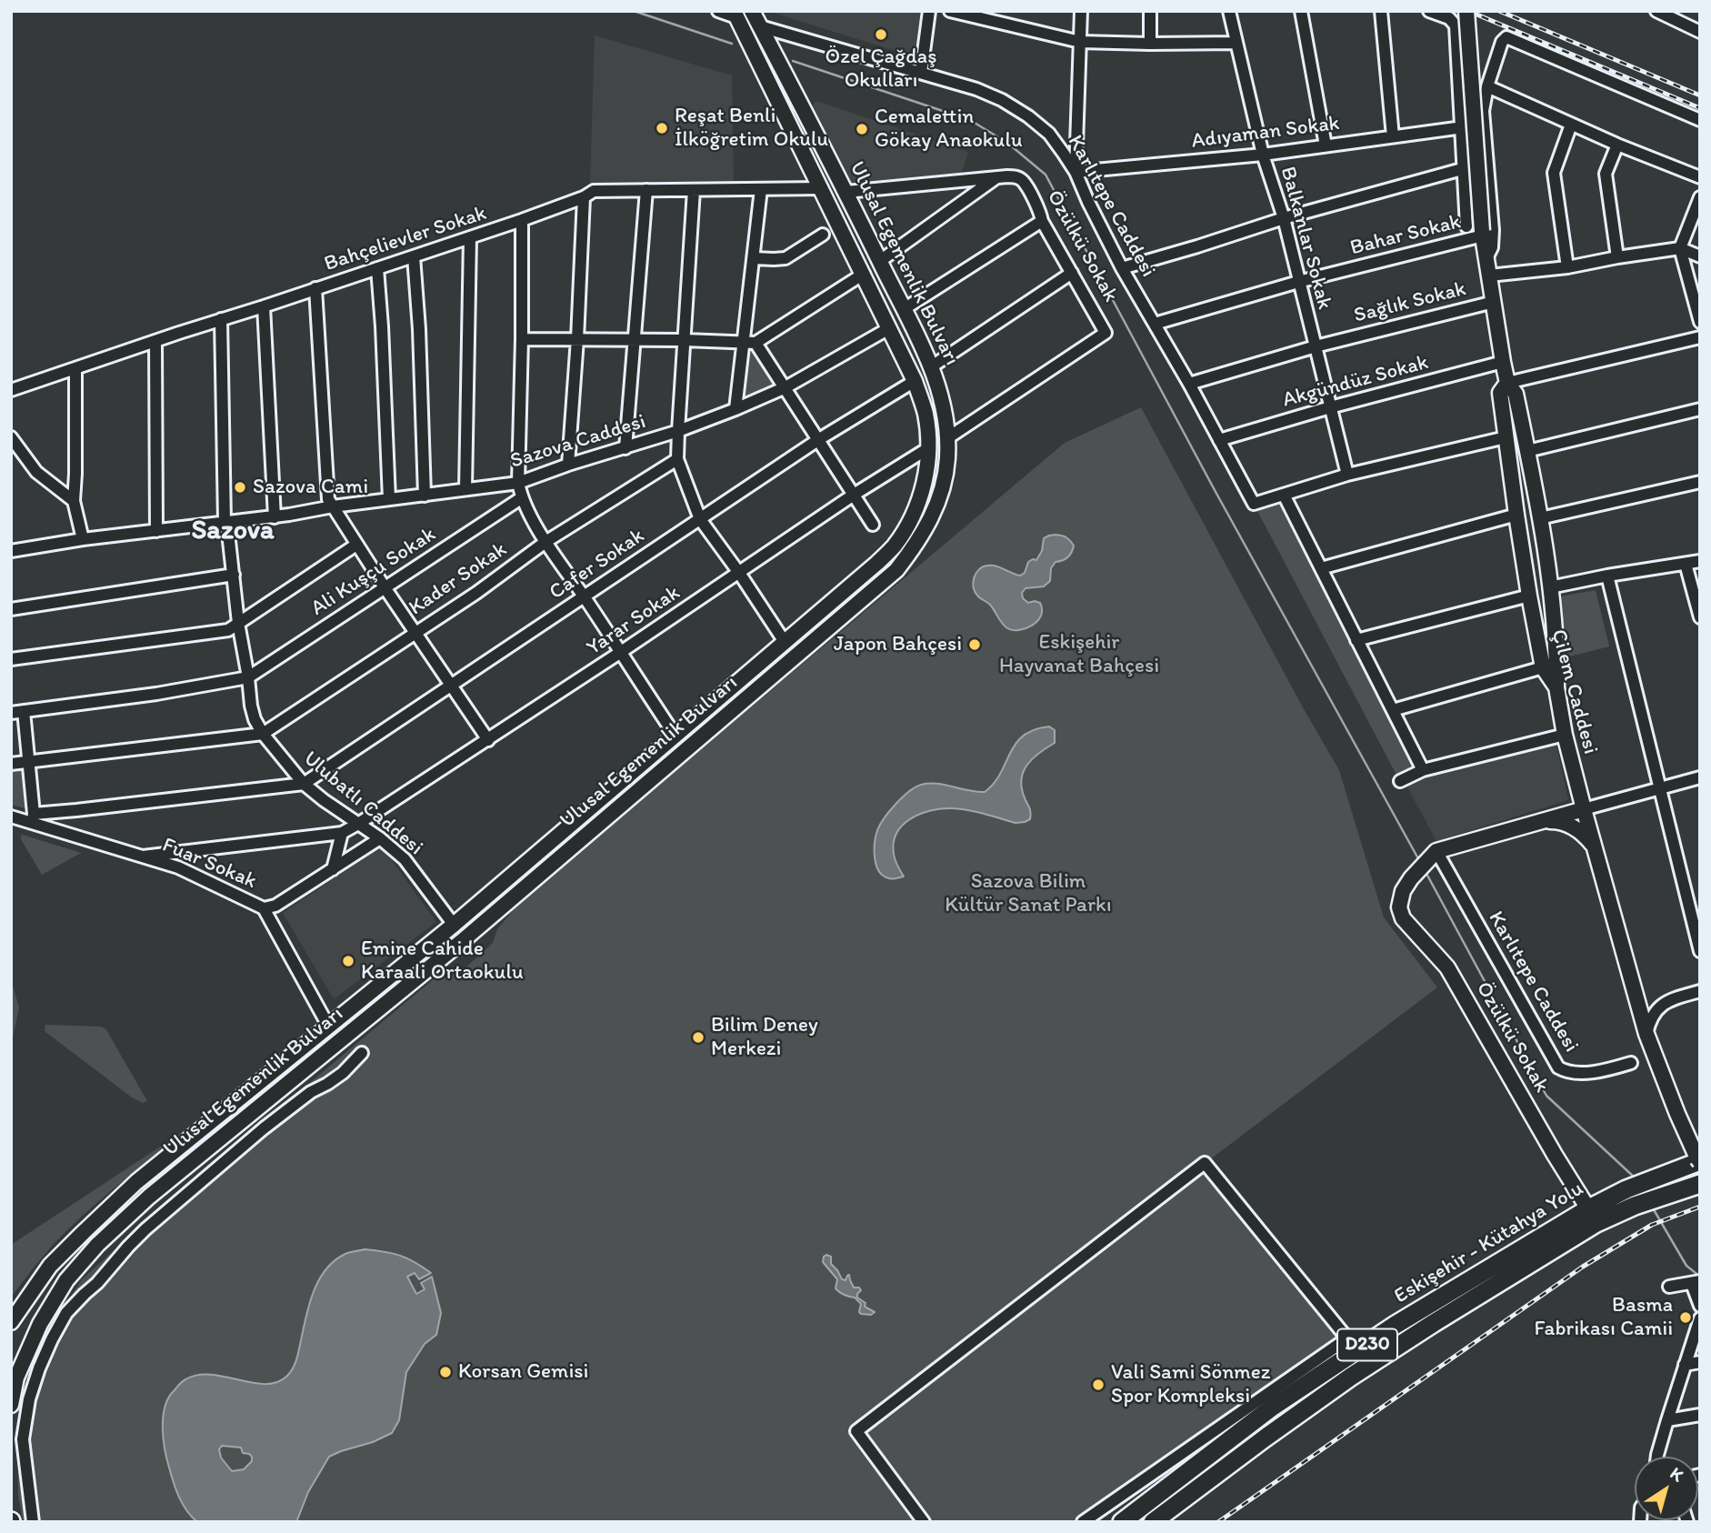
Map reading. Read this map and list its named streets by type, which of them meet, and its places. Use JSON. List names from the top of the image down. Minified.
{"streets":{"highway":["Eskişehir - Kütahya Yolu","D230"],"main road":["Özülkü Sokak","Ulusal Egemenlik Bulvarı","Çilem Caddesi"],"street":["Adıyaman Sokak","Karlıtepe Caddesi","Bahar Sokak","Balkanlar Sokak","Bahçelievler Sokak","Sağlık Sokak","Akgündüz Sokak","Sazova Caddesi","Cafer Sokak","Ali Kuşçu Sokak","Kader Sokak","Yarar Sokak","Ulubatlı Caddesi","Fuar Sokak"]},"crossings":[["Adıyaman Sokak","Karlıtepe Caddesi"],["Adıyaman Sokak","Balkanlar Sokak"],["Karlıtepe Caddesi","Bahar Sokak"],["Karlıtepe Caddesi","Özülkü Sokak"],["Karlıtepe Caddesi","Ulusal Egemenlik Bulvarı"],["Karlıtepe Caddesi","Sağlık Sokak"],["Karlıtepe Caddesi","Akgündüz Sokak"],["Bahar Sokak","Balkanlar Sokak"],["Balkanlar Sokak","Sağlık Sokak"],["Balkanlar Sokak","Akgündüz Sokak"],["Bahçelievler Sokak","Ulusal Egemenlik Bulvarı"],["Bahçelievler Sokak","Ulubatlı Caddesi"],["Özülkü Sokak","Ulusal Egemenlik Bulvarı"],["Özülkü Sokak","Eskişehir - Kütahya Yolu"],["Ulusal Egemenlik Bulvarı","Sazova Caddesi"],["Ulusal Egemenlik Bulvarı","Cafer Sokak"],["Ulusal Egemenlik Bulvarı","Yarar Sokak"],["Ulusal Egemenlik Bulvarı","Ulubatlı Caddesi"],["Ulusal Egemenlik Bulvarı","Fuar Sokak"],["Sazova Caddesi","Ulubatlı Caddesi"],["Cafer Sokak","Ulubatlı Caddesi"],["Ali Kuşçu Sokak","Ulubatlı Caddesi"],["Kader Sokak","Ulubatlı Caddesi"],["Yarar Sokak","Ulubatlı Caddesi"],["Çilem Caddesi","Eskişehir - Kütahya Yolu"]],"districts":["Sazova"],"parks":["Eskişehir Hayvanat Bahçesi","Sazova Bilim Kültür Sanat Parkı"],"places":["Özel Çağdaş Okulları","Reşat Benli İlköğretim Okulu","Cemalettin Gökay Anaokulu","Sazova Cami","Japon Bahçesi","Emine Cahide Karaali Ortaokulu","Bilim Deney Merkezi","Basma Fabrikası Camii","Korsan Gemisi","Vali Sami Sönmez Spor Kompleksi"],"north":"top right"}
